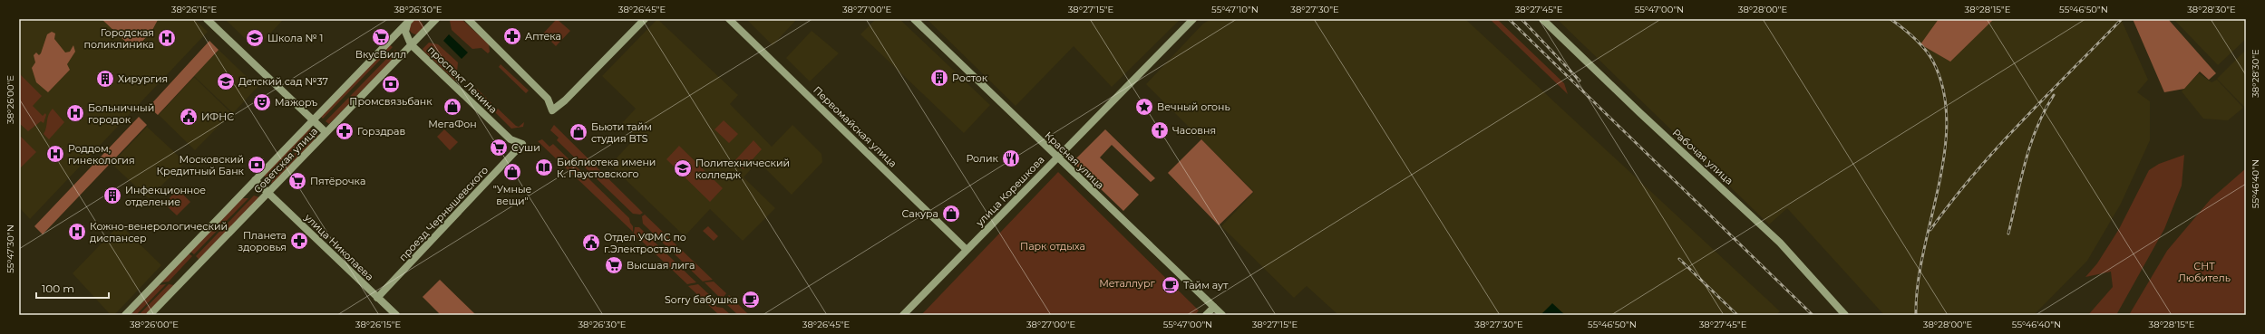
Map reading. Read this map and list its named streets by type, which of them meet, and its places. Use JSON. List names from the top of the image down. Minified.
{"streets":{"main road":["проспект Ленина","Первомайская улица","Рабочая улица","Советская улица","Красная улица","улица Корешкова","проезд Чернышевского","улица Николаева"]},"crossings":[["проспект Ленина","Советская улица"],["проспект Ленина","проезд Чернышевского"],["Первомайская улица","улица Корешкова"],["Советская улица","улица Николаева"],["Красная улица","улица Корешкова"],["проезд Чернышевского","улица Николаева"]],"parks":["Парк отдыха","СНТ Любитель","Металлург"],"places":{"pharmacy":["Аптека","Горздрав","Планета здоровья"],"supermarket":["ВкусВилл","Суши","Пятёрочка","Высшая лига"],"hospital":["Городская поликлиника","Больничный городок","Роддом, гинекология","Кожно-венерологический диспансер"],"school or university":["Школа № 1","Детский сад №37","Политехнический колледж"],"building":["Росток","Хирургия","Инфекционное отделение"],"bank":["Промсвязьбанк","Московский Кредитный Банк"],"theatre":["Мажоръ"],"shop":["МегаФон","Бьюти тайм студия BTS","\"Умные вещи\"","Сакура"],"place":["Вечный огонь"],"public building":["ИФНС","Отдел УФМС по г.Электросталь"],"church":["Часовня"],"restaurant":["Ролик"],"library":["Библиотека имени К. Паустовского"],"cafe":["Тайм аут","Sorry бабушка"]},"scale_bar":"100 m","coordinates":["38°26'15\"E","38°26'30\"E","38°26'45\"E","38°27'00\"E","38°27'15\"E","55°47'10\"N","38°27'30\"E","38°27'45\"E","55°47'00\"N","38°28'00\"E","38°28'15\"E","55°46'50\"N","38°28'30\"E","38°26'00\"E","55°46'40\"N","55°47'30\"N"]}
